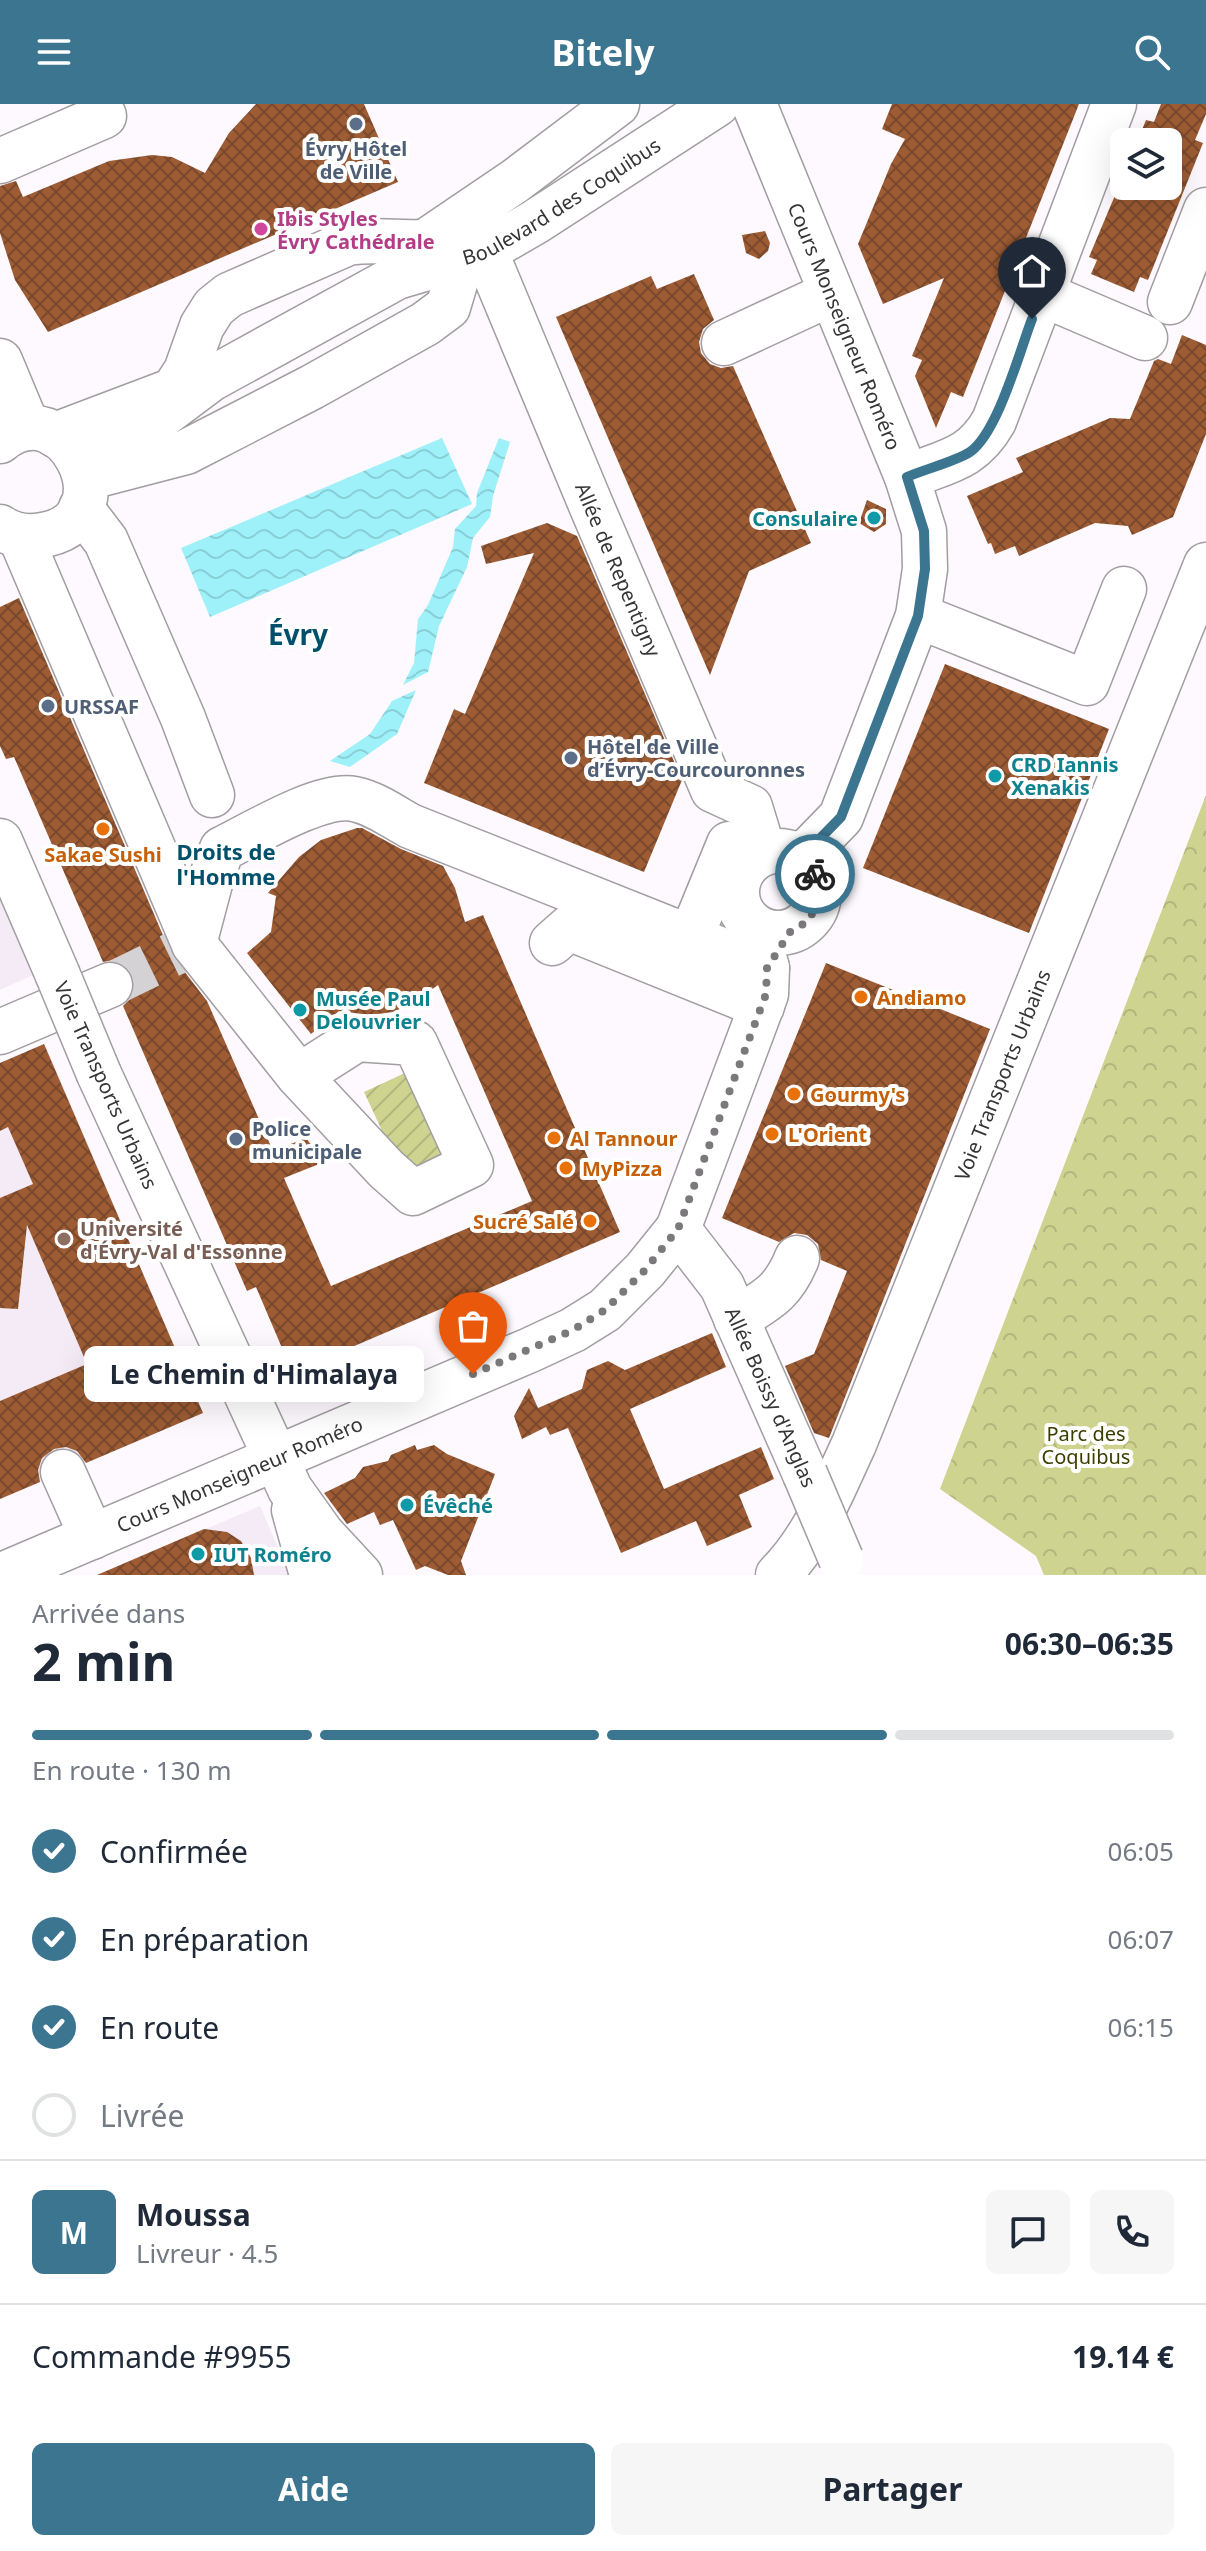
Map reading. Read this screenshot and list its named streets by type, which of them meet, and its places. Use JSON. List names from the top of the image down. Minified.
{"streets":{"street":["Boulevard des Coquibus","Cours Monseigneur Roméro","Allée de Repentigny","Voie Transports Urbains","Allée Boissy d'Anglas"]},"crossings":[["Boulevard des Coquibus","Allée de Repentigny"],["Cours Monseigneur Roméro","Voie Transports Urbains"],["Cours Monseigneur Roméro","Allée Boissy d'Anglas"]],"districts":["Évry","Droits de l'Homme"],"parks":["Parc des Coquibus"],"places":["Évry Hôtel de Ville","Ibis Styles Évry Cathédrale","Consulaire","URSSAF","Hôtel de Ville d’Évry-Courcouronnes","CRD Iannis Xenakis","Sakae Sushi","Andiamo","Musée Paul Delouvrier","Gourmy's","L'Orient","Al Tannour","Police municipale","MyPizza","Sucré Salé","Université d'Évry-Val d'Essonne","Le Chemin d'Himalaya","Évêché","IUT Roméro"],"page":{"header":"Bitely","bubble":"Le Chemin d'Himalaya","heading":["2 min","Arrivée dans","06:30–06:35"],"panel":["Moussa","Livreur · 4.5","Commande #9955","19.14 €"],"bar":"En route · 130 m","list":[["Confirmée","06:05"],["En préparation","06:07"],["En route","06:15"],"Livrée"],"round":"M","buttons":["Aide","Partager"]}}
